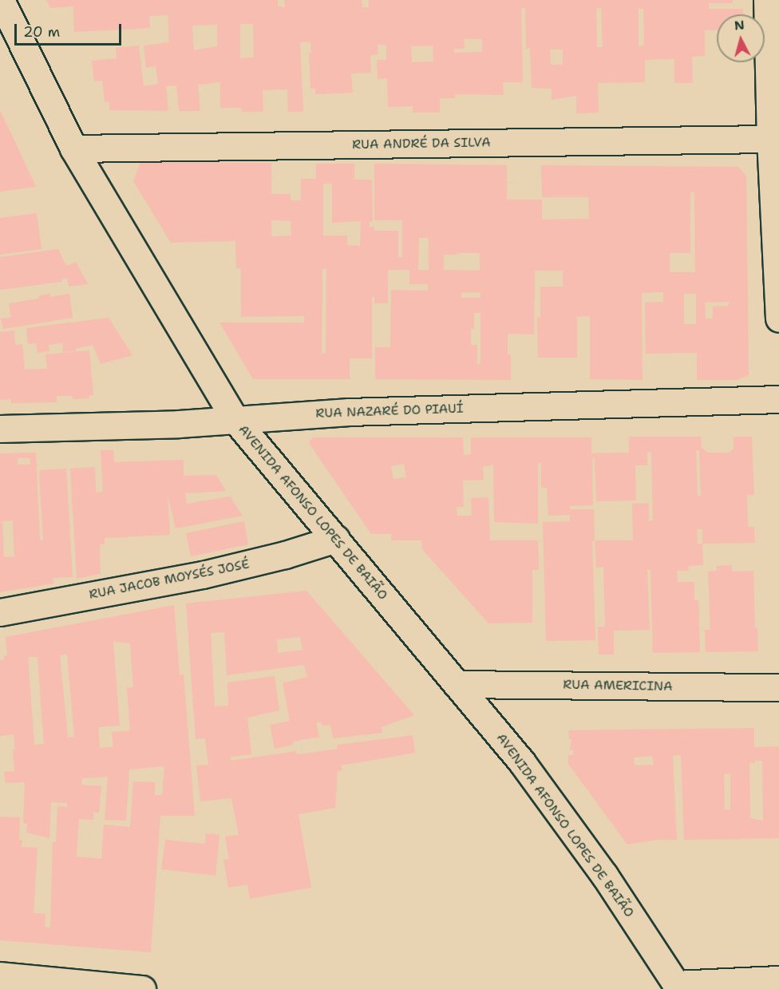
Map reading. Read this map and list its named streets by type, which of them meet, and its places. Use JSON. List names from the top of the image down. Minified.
{"streets":{"street":["RUA ANDRÉ DA SILVA","RUA NAZARÉ DO PIAUÍ","AVENIDA AFONSO LOPES DE BAIÃO","RUA JACOB MOYSÉS JOSÉ","RUA AMERICINA"]},"crossings":[["RUA ANDRÉ DA SILVA","AVENIDA AFONSO LOPES DE BAIÃO"],["RUA NAZARÉ DO PIAUÍ","AVENIDA AFONSO LOPES DE BAIÃO"],["AVENIDA AFONSO LOPES DE BAIÃO","RUA JACOB MOYSÉS JOSÉ"],["AVENIDA AFONSO LOPES DE BAIÃO","RUA AMERICINA"]],"scale_bar":"20 m","north":"top"}
